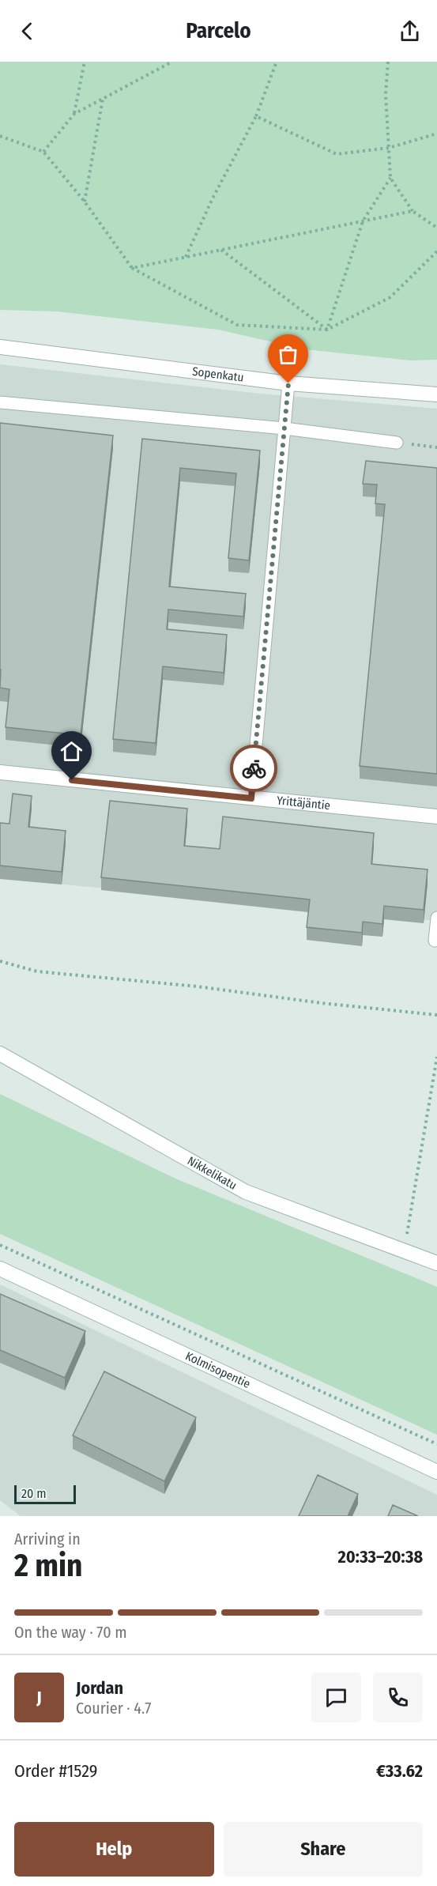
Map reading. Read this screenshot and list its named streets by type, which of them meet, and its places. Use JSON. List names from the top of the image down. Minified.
{"streets":{"street":["Sopenkatu","Yrittäjäntie","Nikkelikatu","Kolmisopentie"]},"scale_bar":"20 m","page":{"header":"Parcelo","scale":"20 m","heading":["2 min","Arriving in","20:33–20:38"],"panel":["Jordan","Courier · 4.7","Order #1529","€33.62"],"bar":"On the way · 70 m","round":"J","buttons":["Help","Share"]}}
